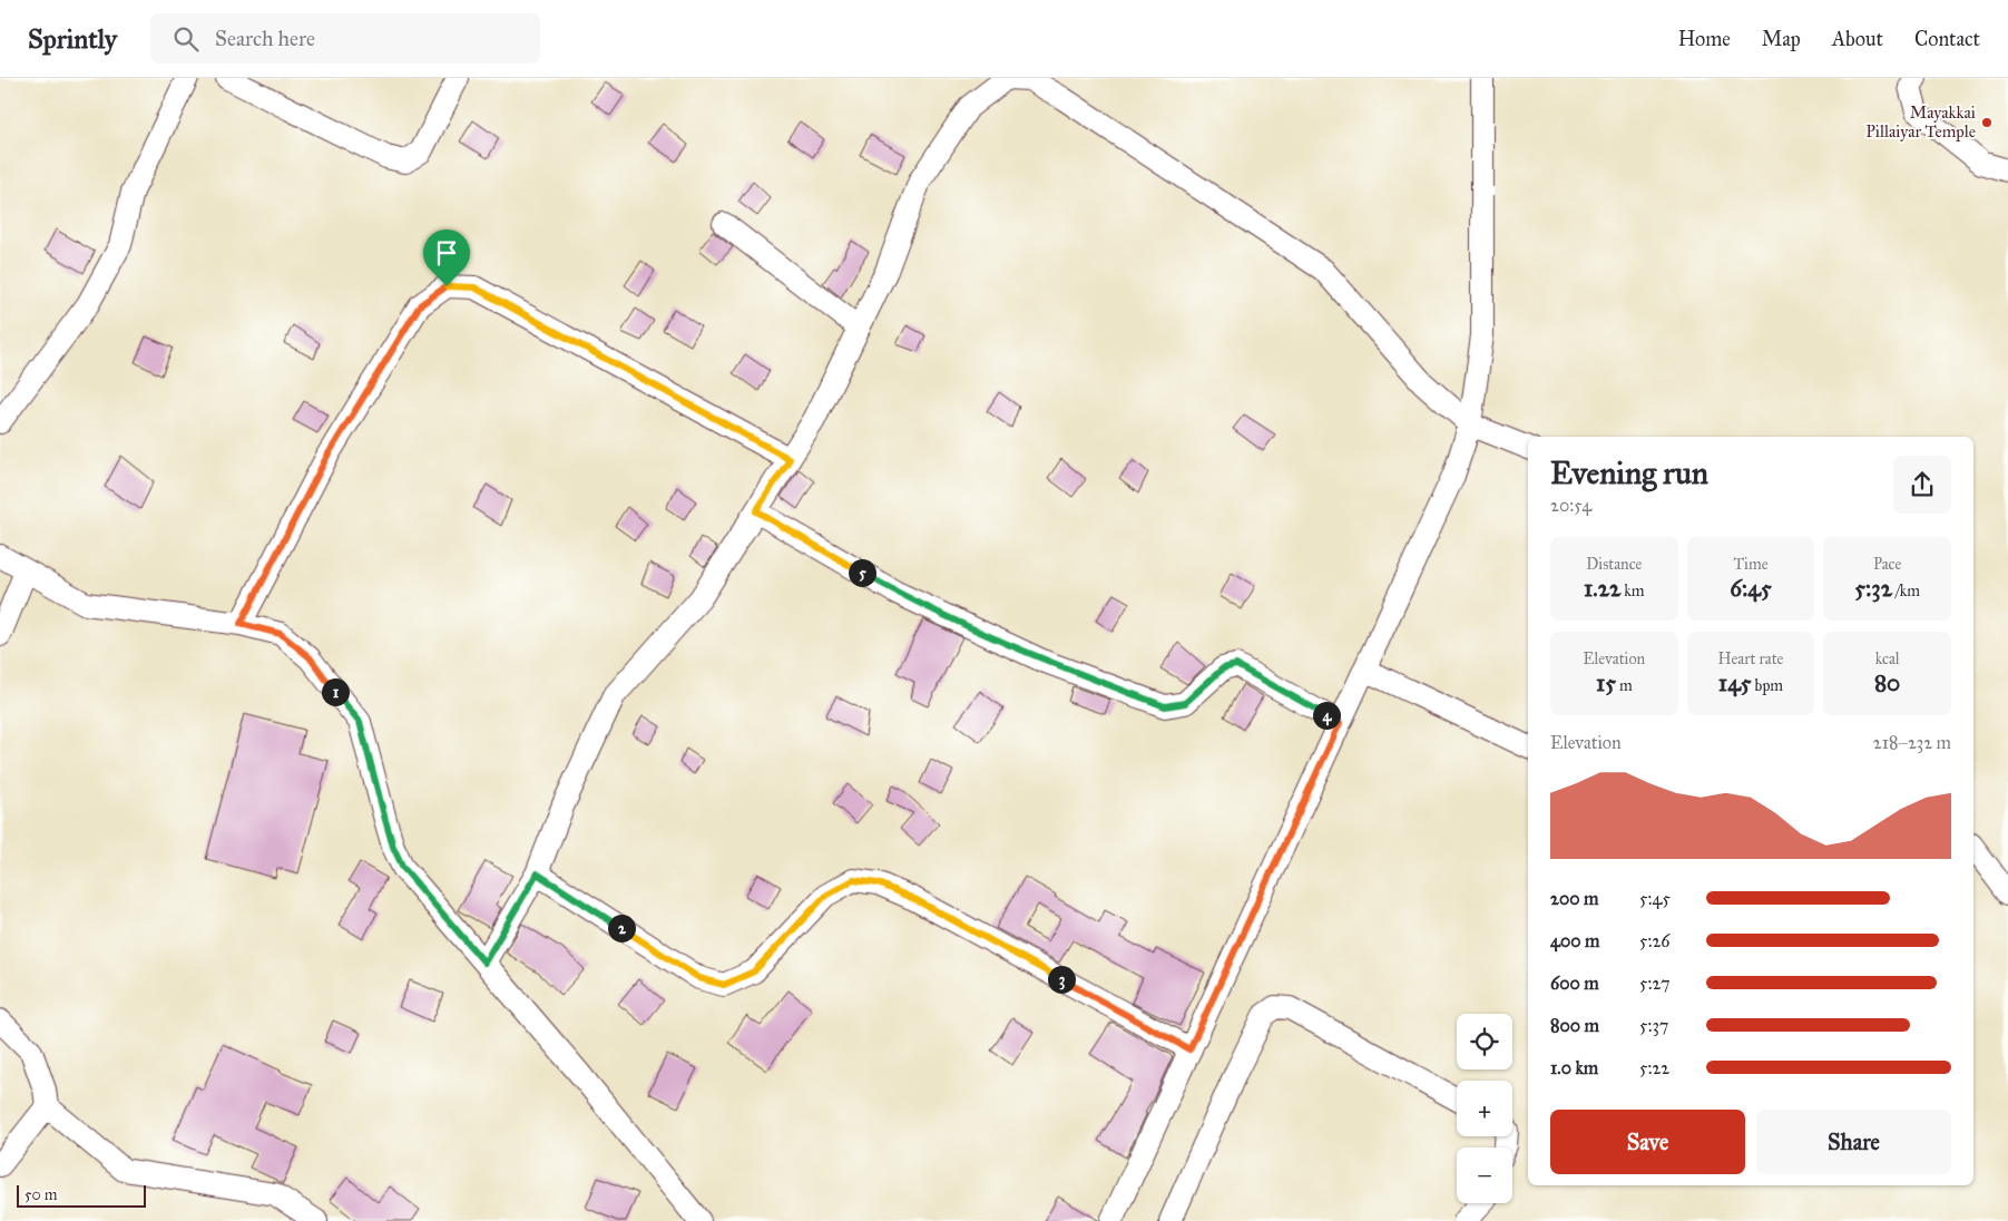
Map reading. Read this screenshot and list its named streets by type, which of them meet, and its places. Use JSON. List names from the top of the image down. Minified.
{"places":["Mayakkai Pillaiyar Temple"],"scale_bar":"50 m","page":{"header":"Sprintly","search":"Search here","nav":["Home","Map","About","Contact"],"heading":["Evening run","20:54"],"stats":[["Distance","1.22 km"],["Time","6:45"],["Pace","5:32 /km"],["Elevation","15 m"],["Heart rate","145 bpm"],["kcal","80"]],"pins":["5","1","4","2","3"],"chart":["Elevation","218–232 m"],"list":[{"name":"200 m","note":"5:45"},{"name":"400 m","note":"5:26"},{"name":"600 m","note":"5:27"},{"name":"800 m","note":"5:37"},{"name":"1.0 km","note":"5:22"}],"map_buttons":["+","−"],"buttons":["Save","Share"],"scale":"50 m"}}
